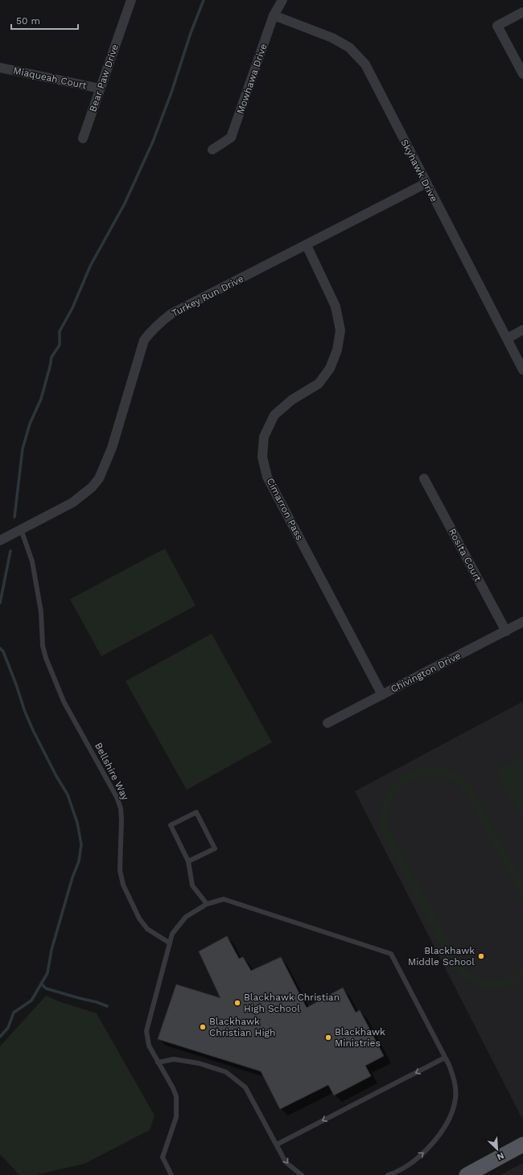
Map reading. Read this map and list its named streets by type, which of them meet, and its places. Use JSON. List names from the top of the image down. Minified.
{"streets":{"street":["Miaqueah Court","Bear Paw Drive","Mowhawa Drive","Skyhawk Drive","Turkey Run Drive","Cimarron Pass","Rosita Court","Chivington Drive"],"lane":["Bellshire Way"]},"crossings":[["Miaqueah Court","Bear Paw Drive"],["Mowhawa Drive","Skyhawk Drive"],["Skyhawk Drive","Turkey Run Drive"],["Turkey Run Drive","Cimarron Pass"],["Turkey Run Drive","Bellshire Way"],["Cimarron Pass","Chivington Drive"],["Rosita Court","Chivington Drive"]],"places":["Blackhawk Middle School","Blackhawk Christian High School","Blackhawk Christian High","Blackhawk Ministries"],"scale_bar":"50 m","north":"bottom right"}
